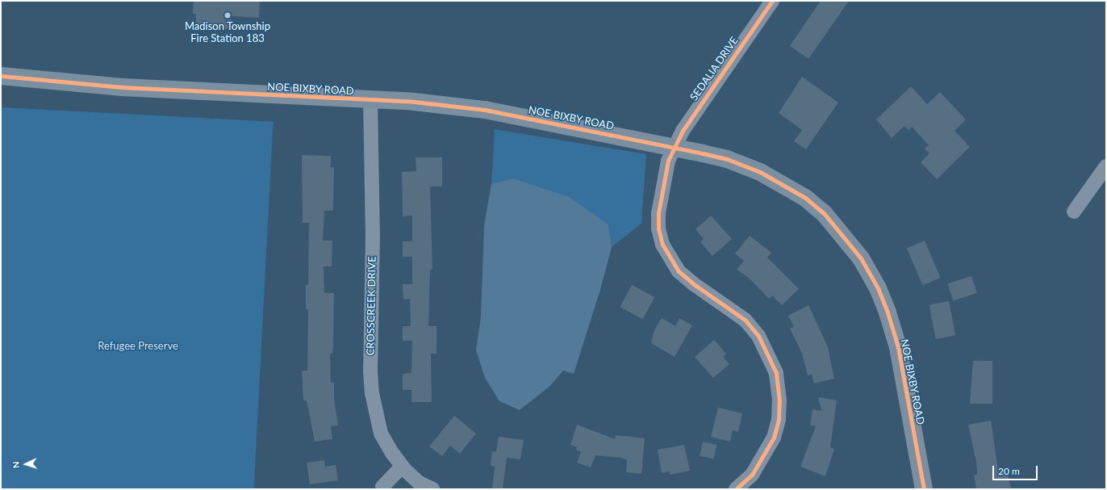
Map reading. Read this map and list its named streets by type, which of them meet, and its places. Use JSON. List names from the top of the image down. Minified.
{"streets":{"street":["SEDALIA DRIVE","NOE BIXBY ROAD","CROSSCREEK DRIVE"]},"crossings":[["SEDALIA DRIVE","NOE BIXBY ROAD"],["NOE BIXBY ROAD","CROSSCREEK DRIVE"]],"parks":["Refugee Preserve"],"places":["Madison Township Fire Station 183"],"scale_bar":"20 m","north":"left"}
